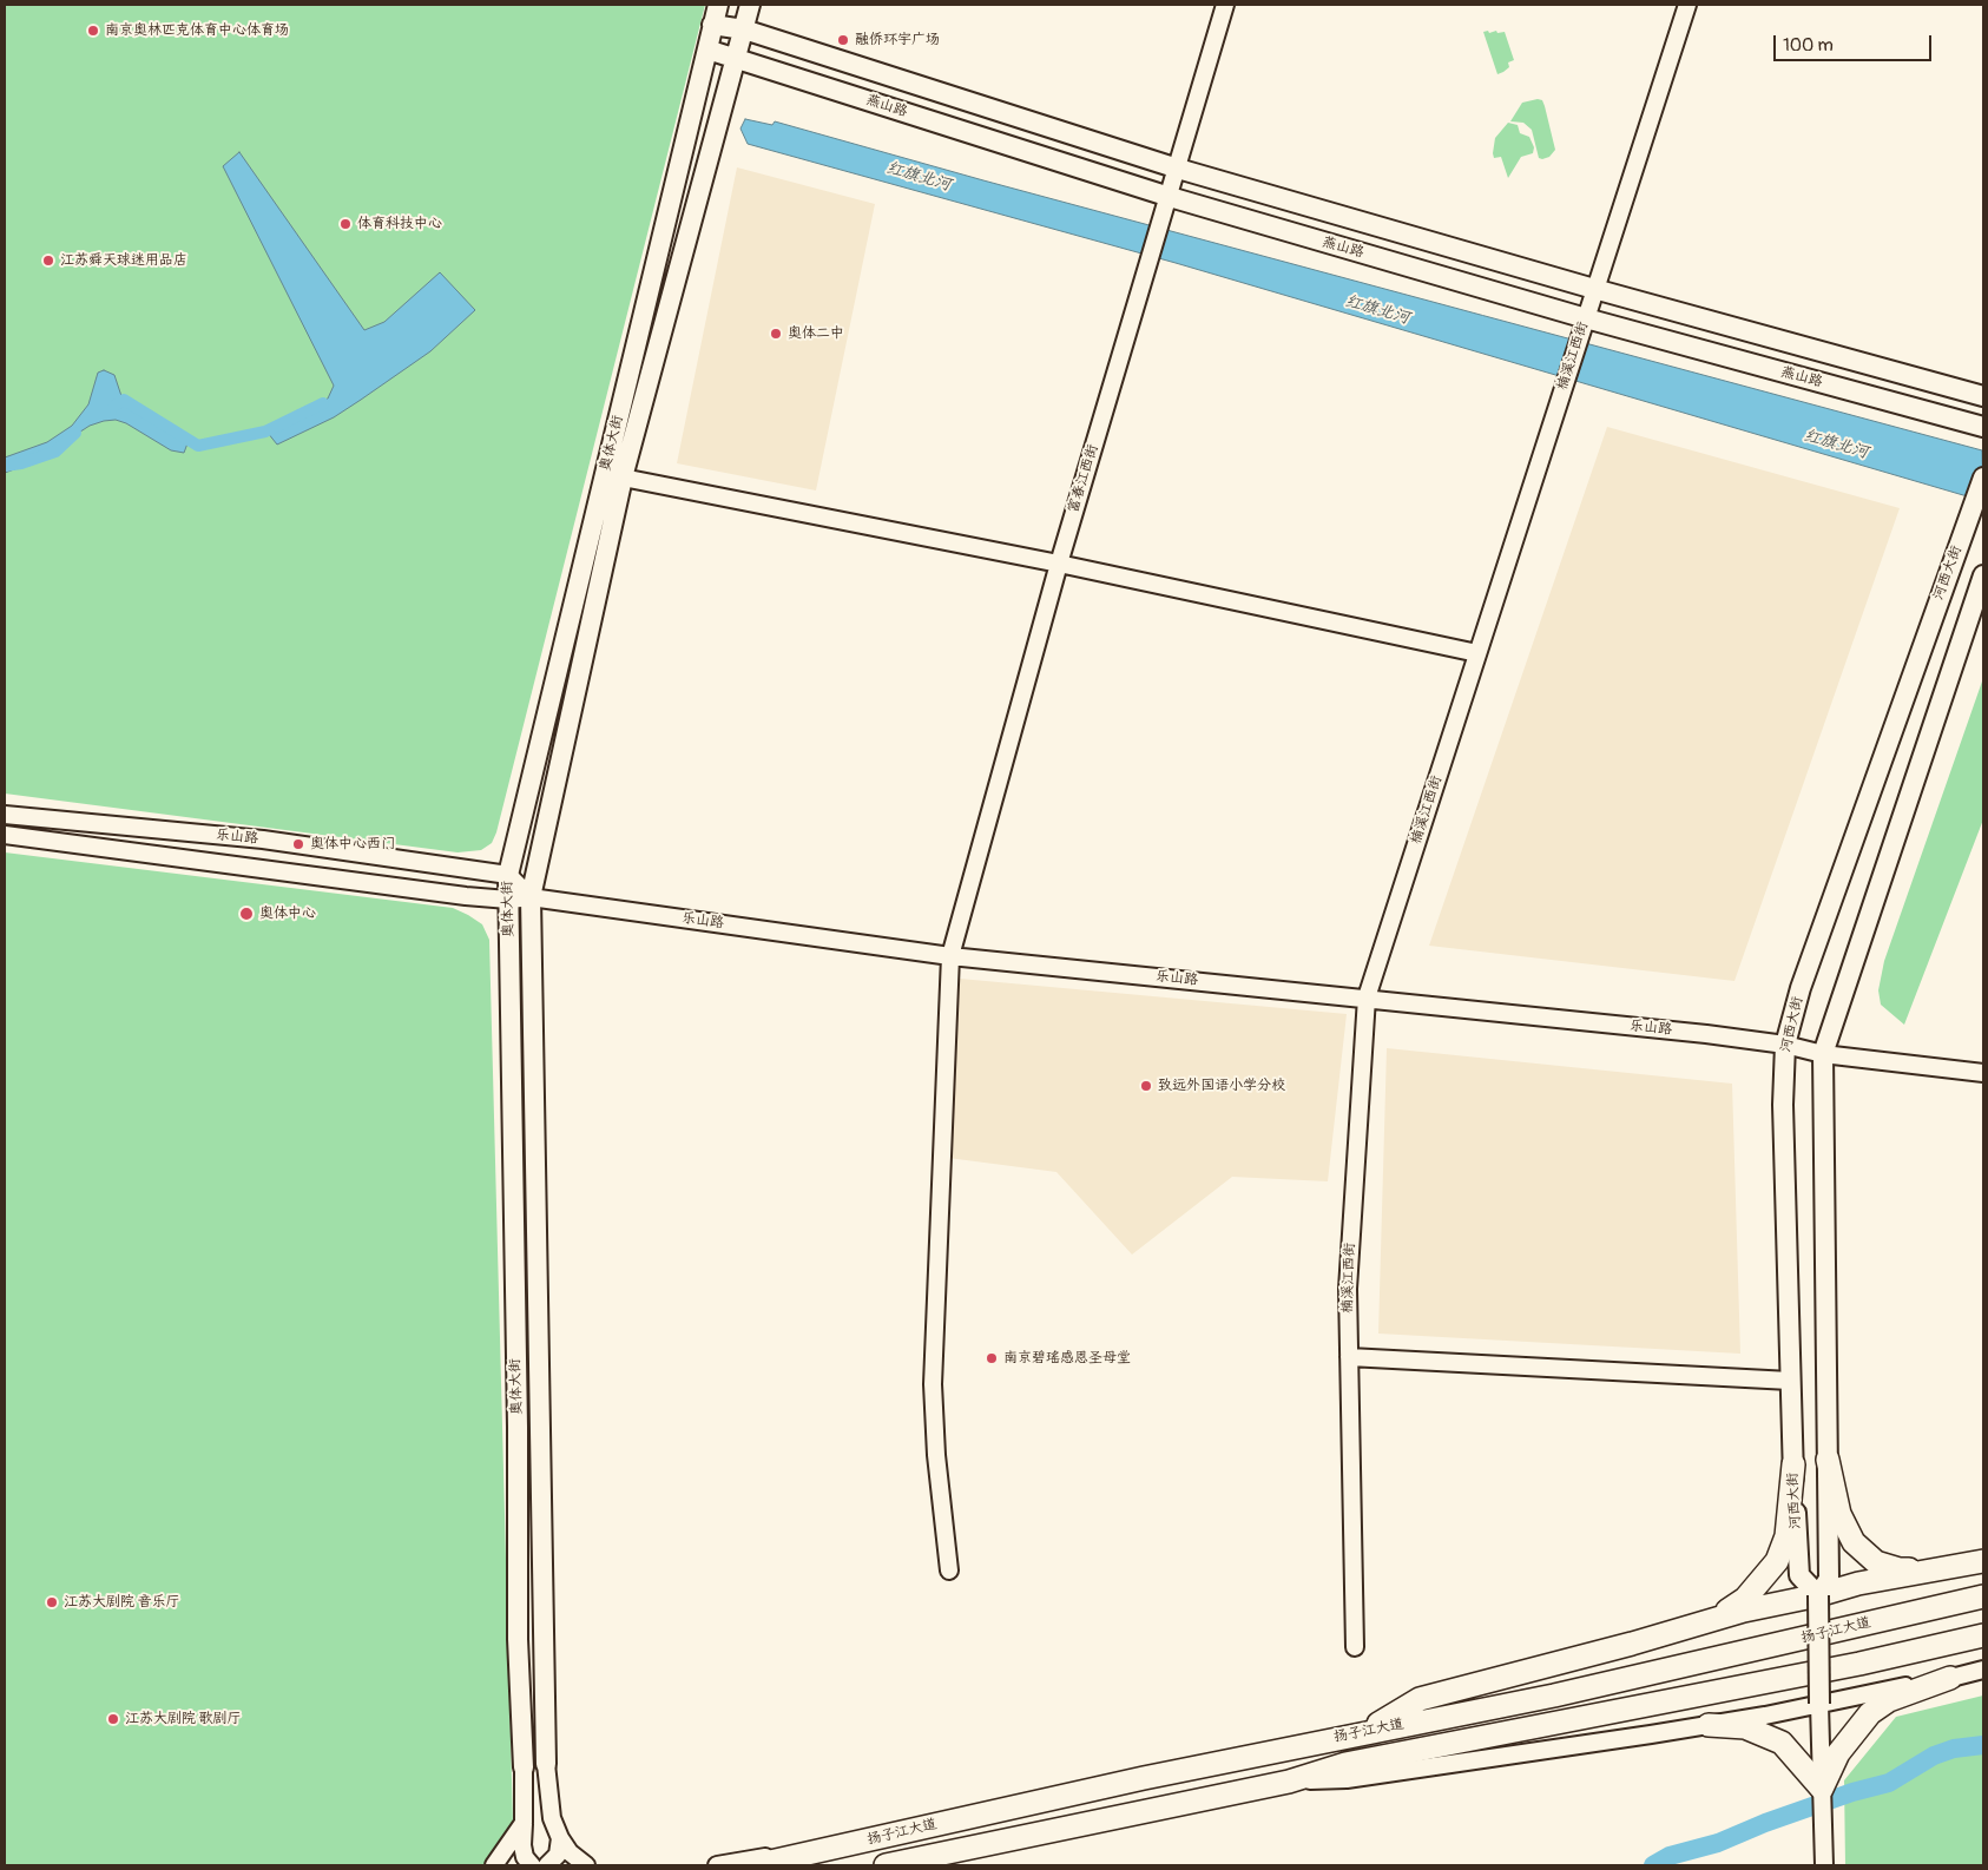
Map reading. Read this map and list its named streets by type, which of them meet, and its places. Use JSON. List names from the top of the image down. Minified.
{"streets":{"highway":["扬子江大道"],"main road":["燕山路","奥体大街","河西大街"],"street":["楠溪江西街","富春江西街","乐山路"]},"crossings":[["燕山路","楠溪江西街"],["燕山路","奥体大街"],["燕山路","富春江西街"],["楠溪江西街","乐山路"],["奥体大街","乐山路"],["富春江西街","乐山路"],["河西大街","乐山路"]],"water":["红旗北河"],"places":["南京奥林匹克体育中心体育场","融侨环宇广场","体育科技中心","江苏舜天球迷用品店","奥体二中","奥体中心西门","奥体中心","致远外国语小学分校","南京碧瑶感恩圣母堂","江苏大剧院 音乐厅","江苏大剧院 歌剧厅"],"scale_bar":"100 m"}
